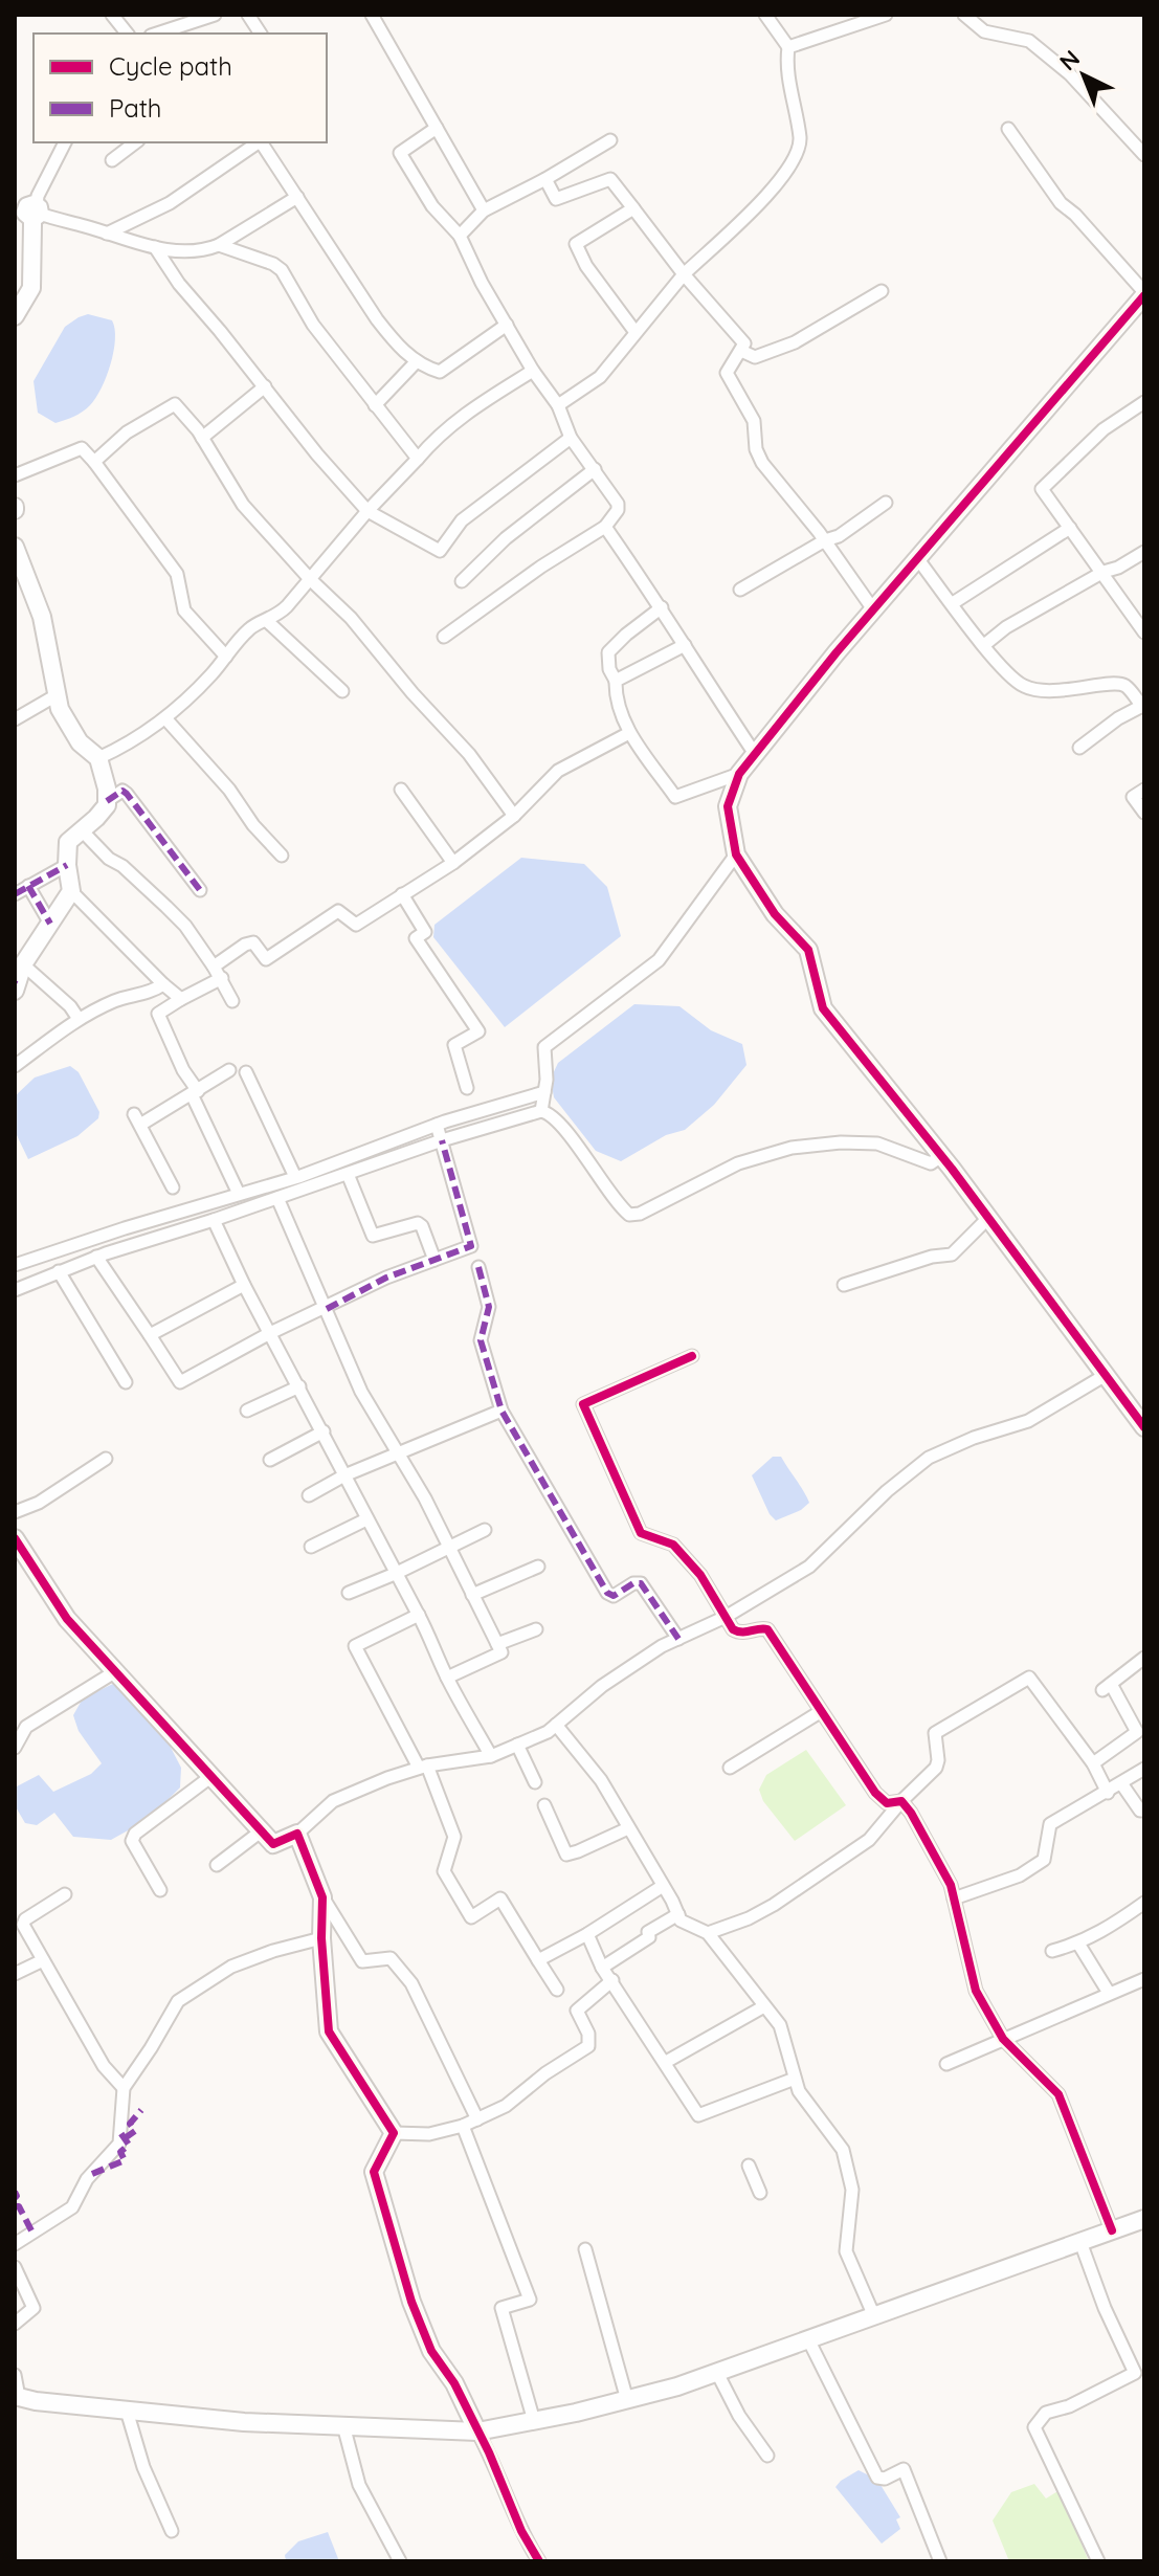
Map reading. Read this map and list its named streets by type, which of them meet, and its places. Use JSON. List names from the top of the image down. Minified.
{"legend":["Cycle path","Path"],"north":"top left"}
